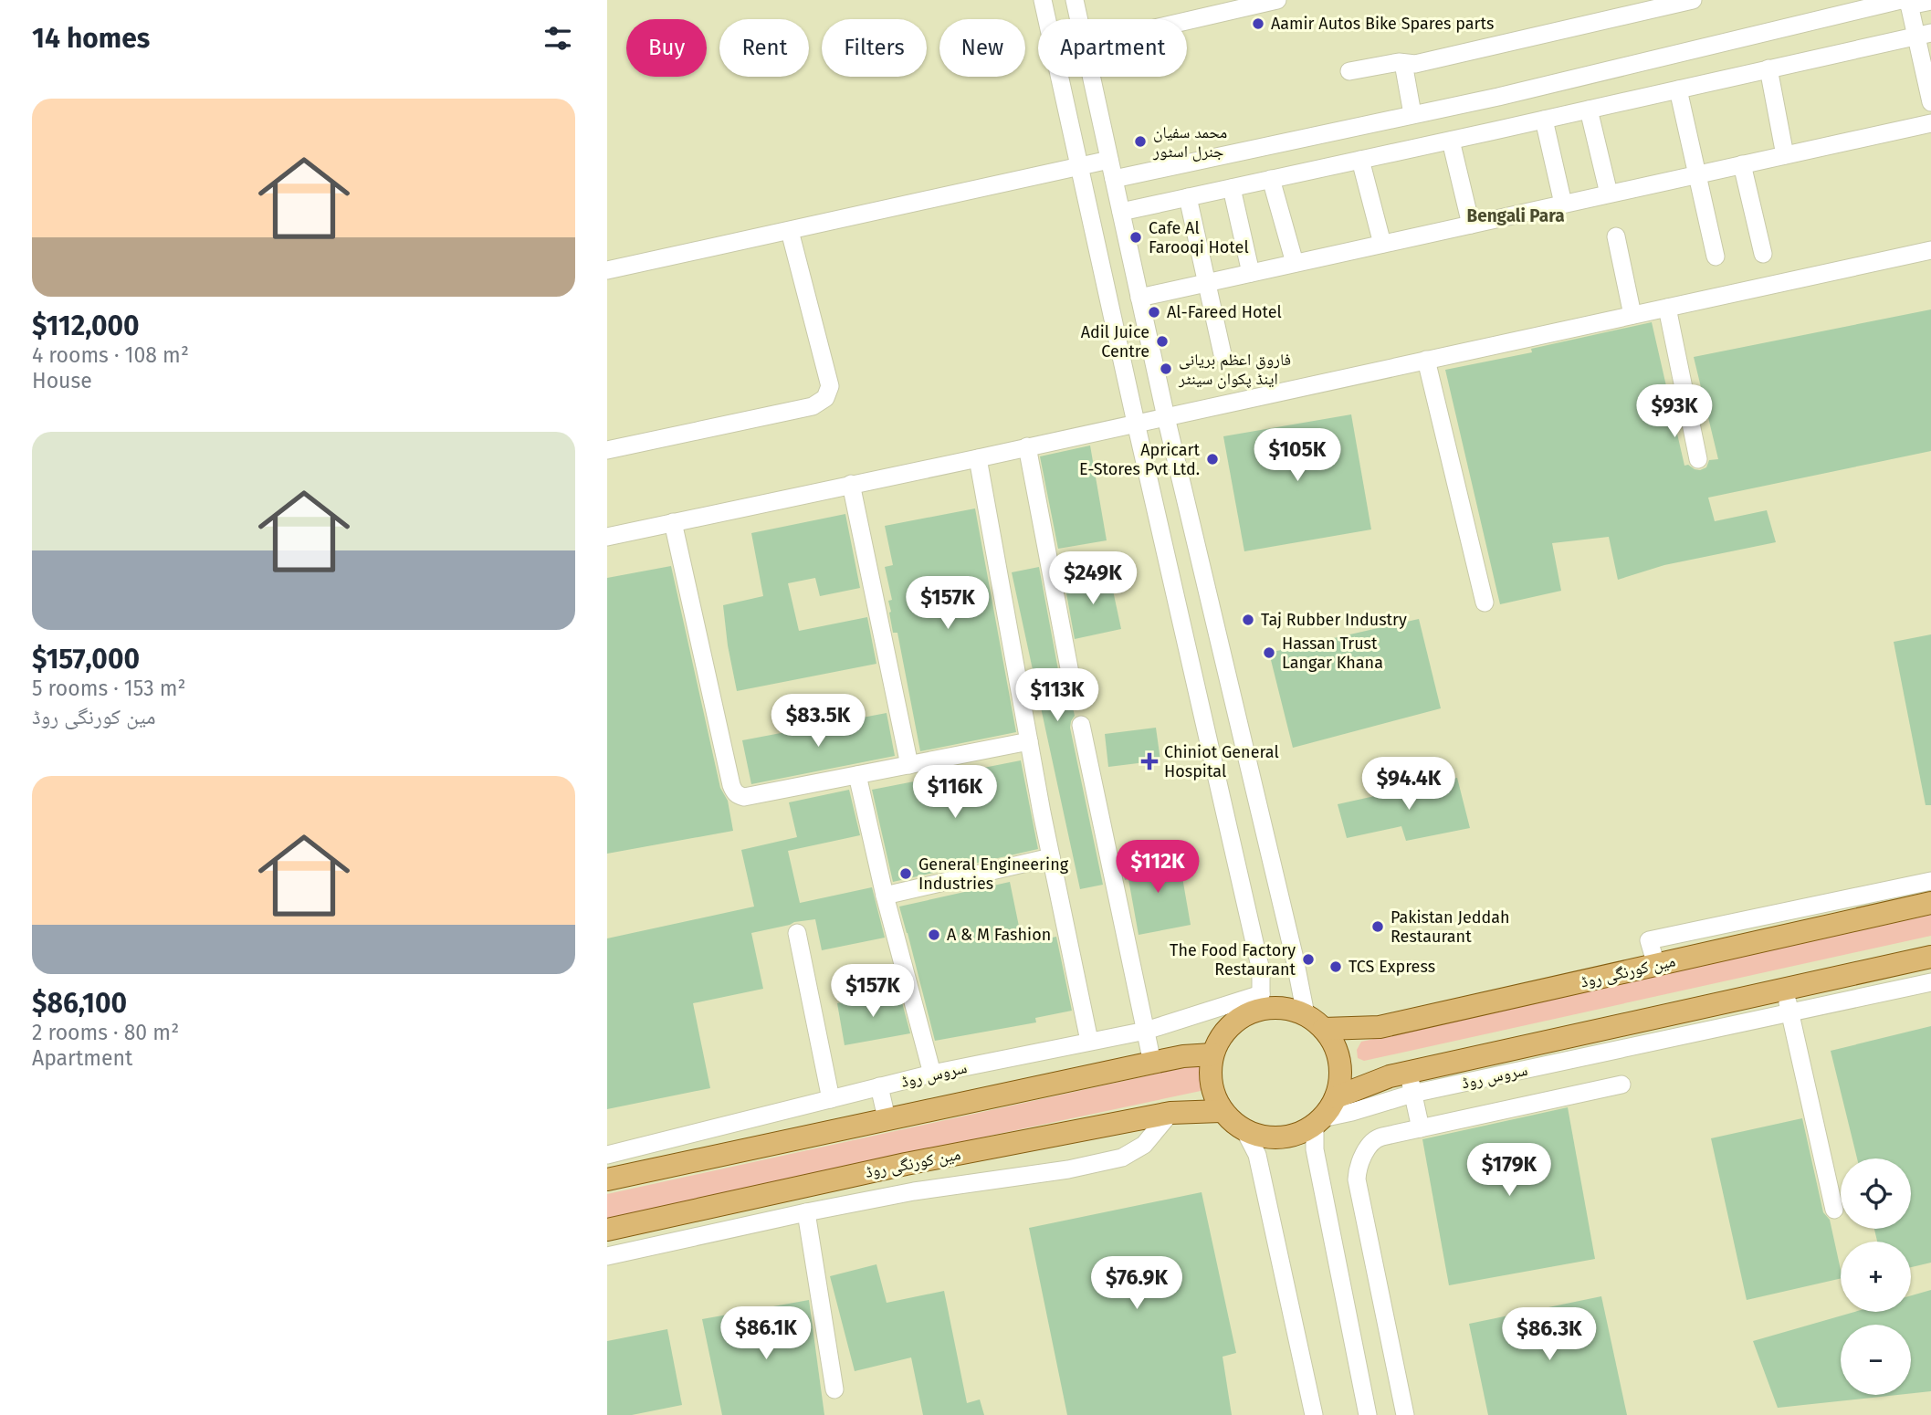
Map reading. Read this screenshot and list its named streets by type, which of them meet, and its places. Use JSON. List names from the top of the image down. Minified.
{"streets":{"main road":["مین کورنگی روڈ"],"street":["سروس روڈ"]},"crossings":[["مین کورنگی روڈ","سروس روڈ"]],"districts":["Bengali Para"],"places":{"other":["Aamir Autos Bike Spares parts","محمد سفیان جنرل اسٹور","Cafe Al Farooqi Hotel","Al-Fareed Hotel","Adil Juice Centre","فاروق اعظم بریانی اینڈ پکوان سینٹر","Apricart E-Stores Pvt Ltd.","Taj Rubber Industry","Hassan Trust Langar Khana","General Engineering Industries","Pakistan Jeddah Restaurant","A & M Fashion","The Food Factory Restaurant","TCS Express"],"health":["Chiniot General Hospital"]},"page":{"heading":"14 homes","chip":["Buy","Rent","Filters","New","Apartment"],"list":[{"name":"$112,000","note":"4 rooms · 108 m² · House"},{"name":"$157,000","note":"5 rooms · 153 m² · مین کورنگی روڈ"},{"name":"$86,100","note":"2 rooms · 80 m² · Apartment"}],"price":["$93K","$105K","$249K","$157K","$113K","$83.5K","$94.4K","$116K","$112K","$157K","$179K","$76.9K","$86.1K","$86.3K"],"map_buttons":["+","−"]}}
